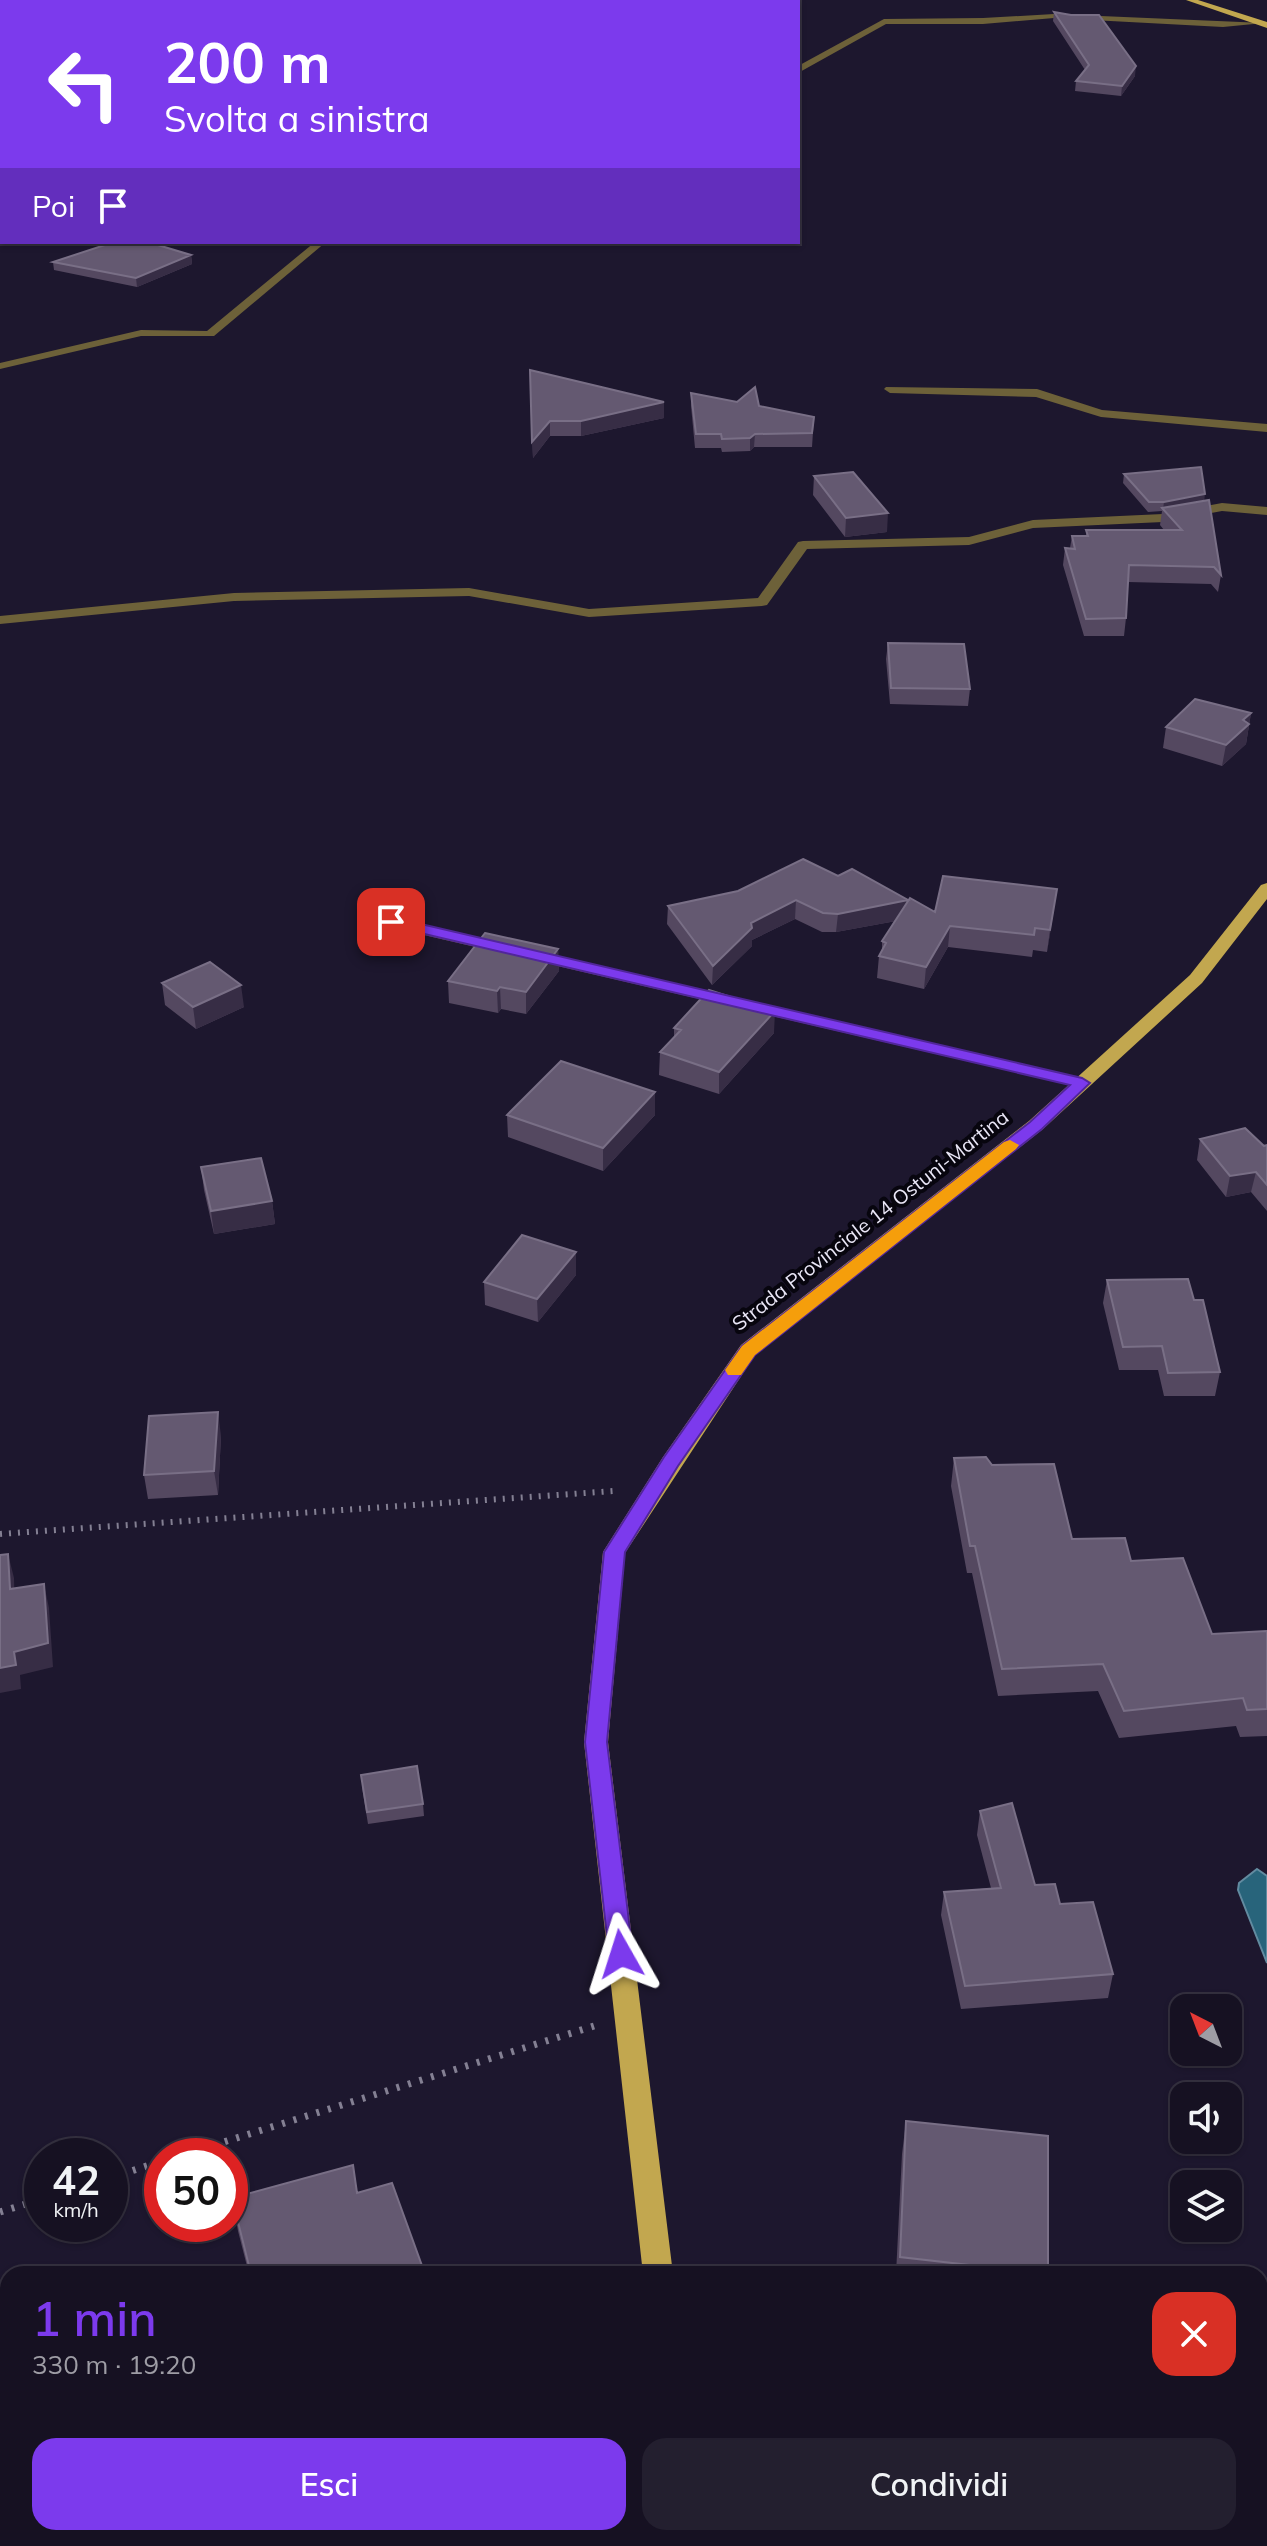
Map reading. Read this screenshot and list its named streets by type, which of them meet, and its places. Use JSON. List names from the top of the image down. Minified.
{"streets":{"main road":["Strada Provinciale 14 Ostuni-Martina"]},"north":"top left","page":{"turn":["200 m","Svolta a sinistra"],"then":"Poi","speed":"42 km/h","limit":"50","heading":["1 min","330 m · 19:20"],"buttons":["Esci","Condividi"]}}
